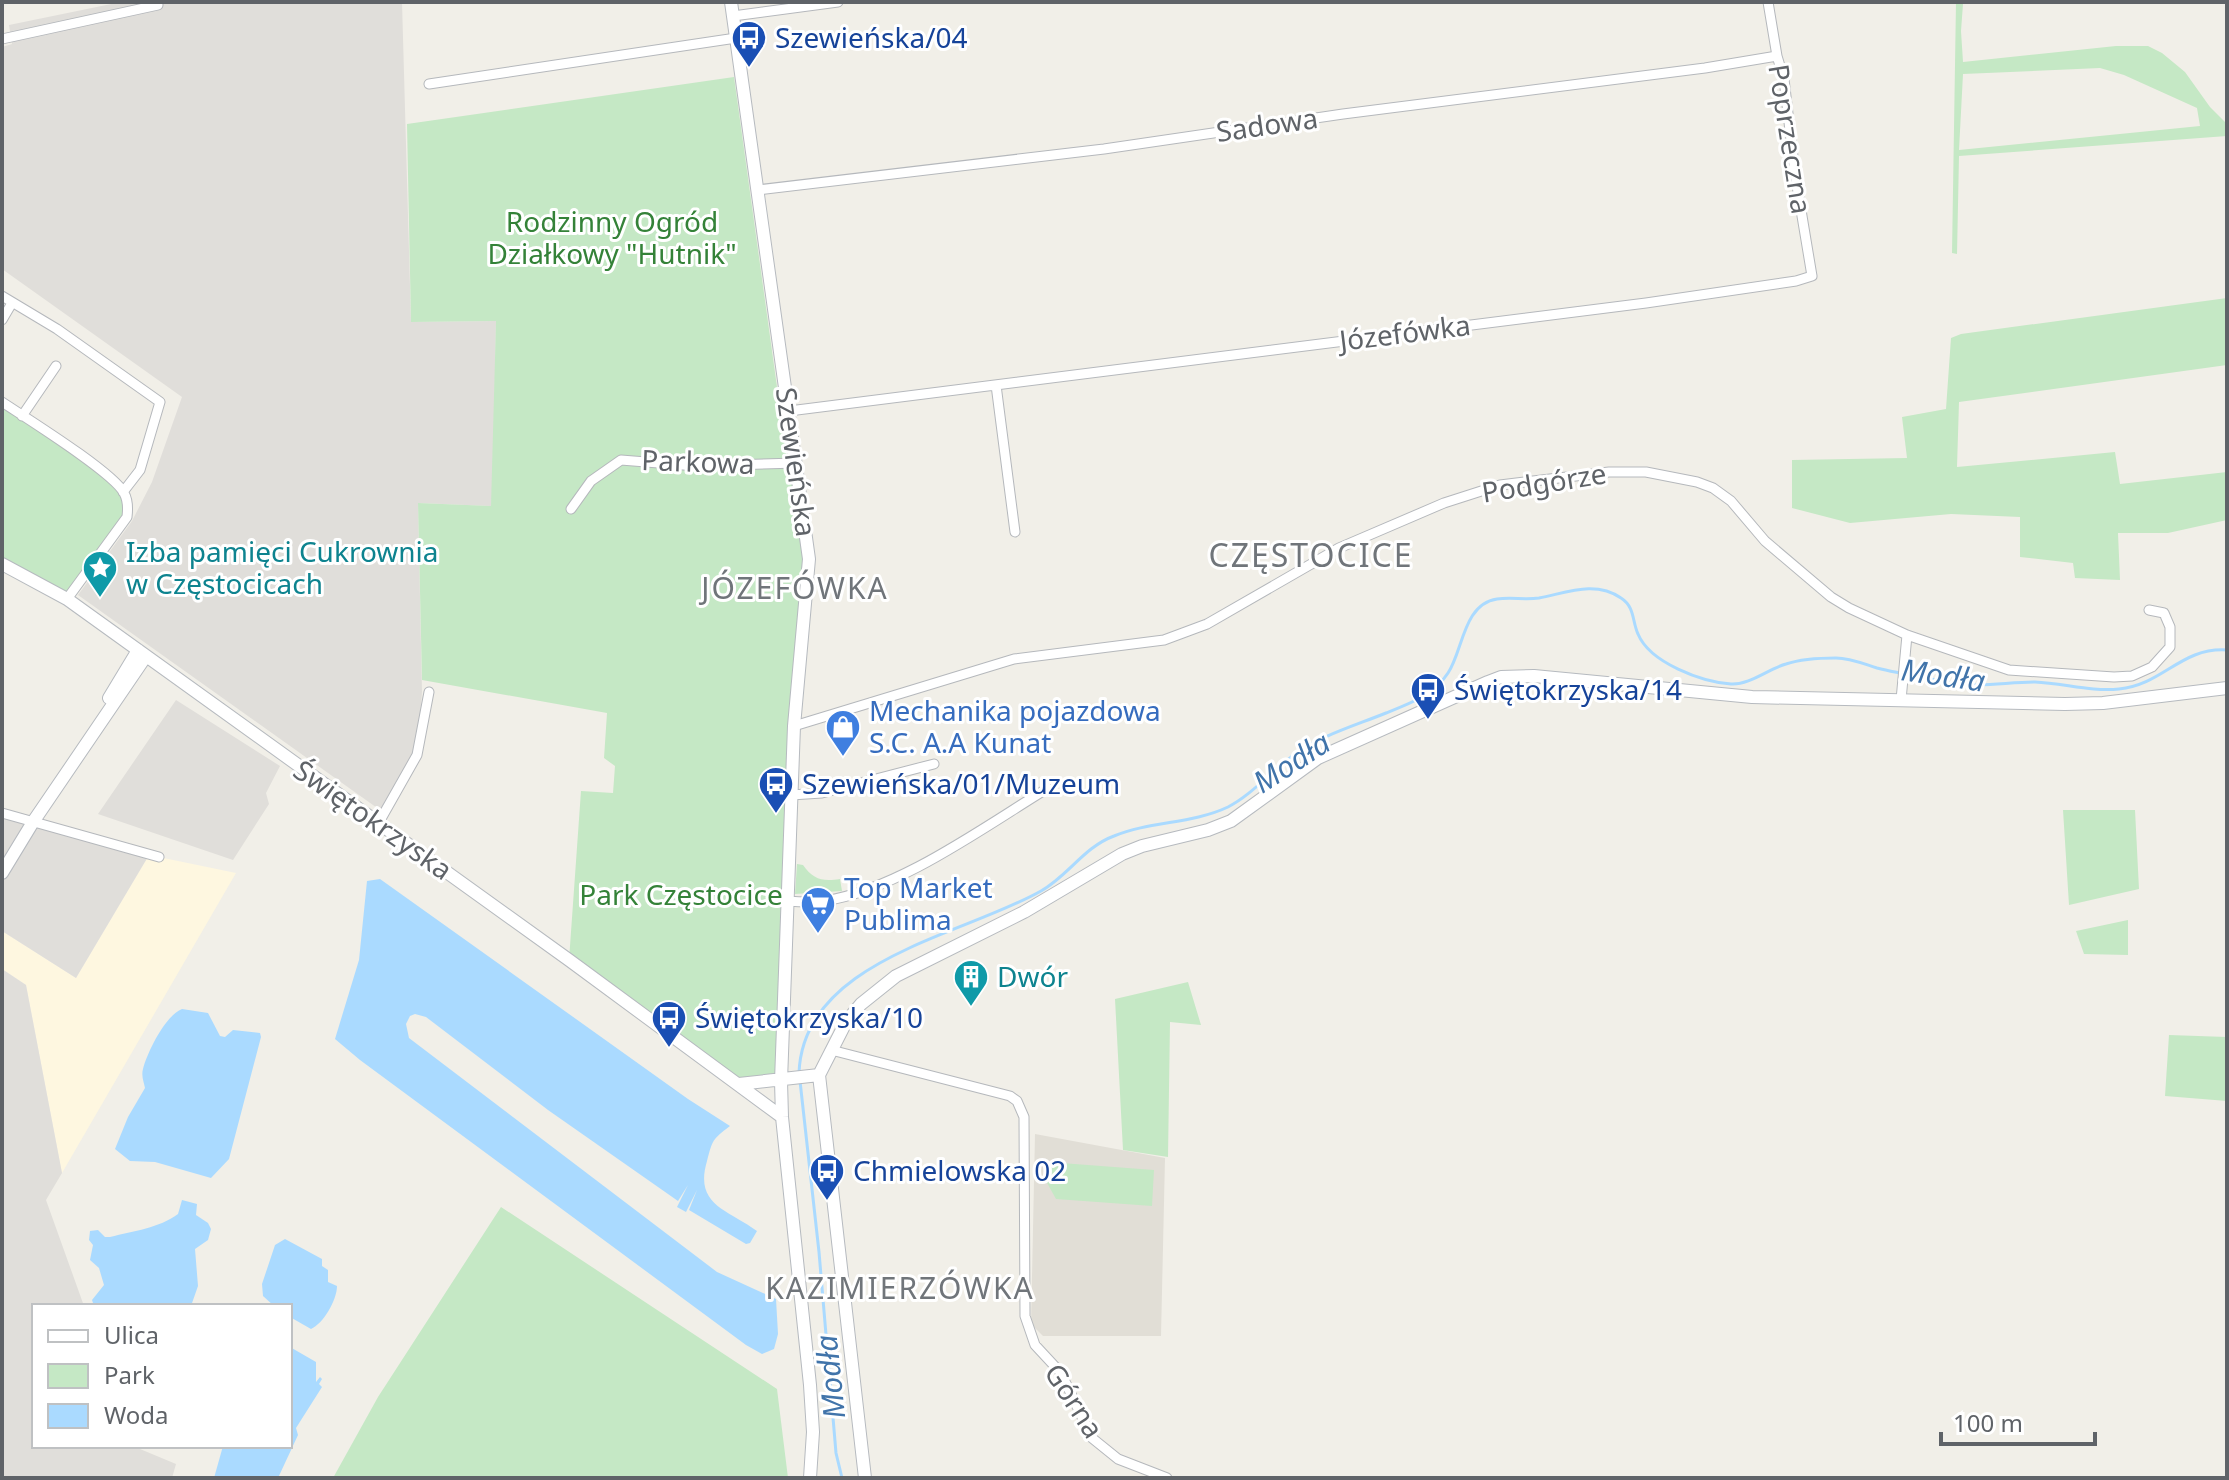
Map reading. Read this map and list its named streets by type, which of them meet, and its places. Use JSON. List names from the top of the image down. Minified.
{"streets":{"street":["Sadowa","Poprzeczna","Józefówka","Parkowa","Szewieńska","Podgórze","Świętokrzyska","Górna"]},"crossings":[["Sadowa","Poprzeczna"],["Sadowa","Szewieńska"],["Poprzeczna","Józefówka"],["Józefówka","Szewieńska"],["Parkowa","Szewieńska"],["Szewieńska","Podgórze"],["Szewieńska","Świętokrzyska"]],"districts":["CZĘSTOCICE","JÓZEFÓWKA","KAZIMIERZÓWKA"],"water":["Modła"],"parks":["Rodzinny Ogród Działkowy \"Hutnik\"","Park Częstocice"],"places":{"bus stop":["Szewieńska/04","Świętokrzyska/14","Szewieńska/01/Muzeum","Świętokrzyska/10","Chmielowska 02"],"place":["Izba pamięci Cukrownia w Częstocicach"],"shop":["Mechanika pojazdowa S.C. A.A Kunat"],"supermarket":["Top Market Publima"],"building":["Dwór"]},"legend":["Ulica","Park","Woda"],"scale_bar":"100 m"}
